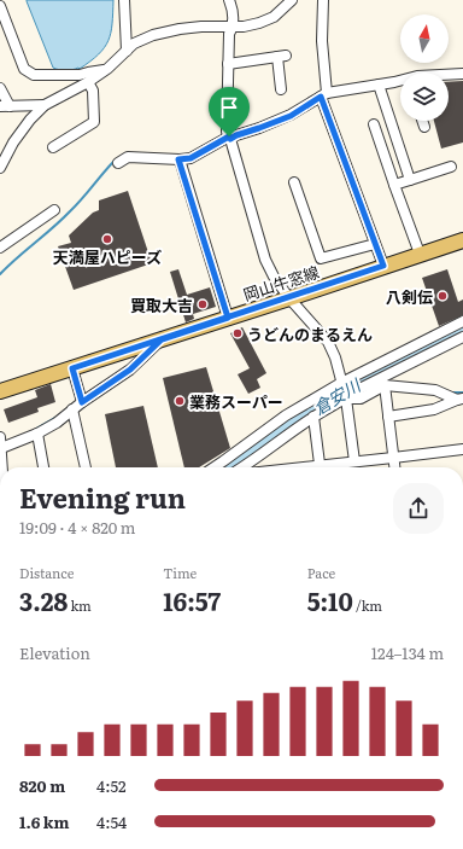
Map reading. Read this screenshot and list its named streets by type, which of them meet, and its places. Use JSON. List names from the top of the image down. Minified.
{"streets":{"main road":["岡山牛窓線"]},"water":["倉安川"],"places":["天満屋ハピーズ","八剣伝","買取大吉","うどんのまるえん","業務スーパー"],"north":"top","page":{"heading":["Evening run","19:09 · 4 × 820 m"],"stats":[["Distance","3.28 km"],["Time","16:57"],["Pace","5:10 /km"]],"chart":["Elevation","124–134 m"],"list":[{"name":"820 m","note":"4:52"},{"name":"1.6 km","note":"4:54"}]}}
